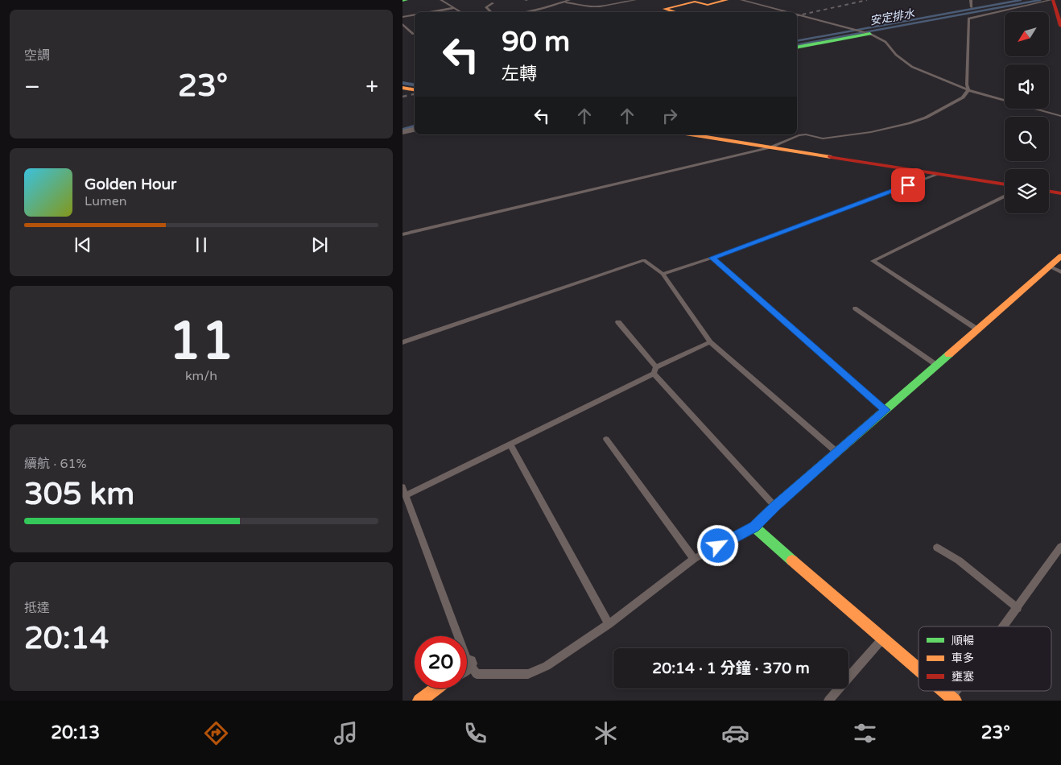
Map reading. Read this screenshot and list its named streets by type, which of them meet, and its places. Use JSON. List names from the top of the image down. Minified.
{"water":["安定排水"],"legend":["順暢","車多","壅塞"],"north":"bottom left","page":{"tile":["空調",["11","km/h"],["續航 · 61%","305 km"],["抵達","20:14"]],"turn":["90 m","左轉"],"heat":["−","23°","+"],"song":["Golden Hour","Lumen"],"limit":"20","trip":"20:14 · 1 分鐘 · 370 m","tabs":["20:13","23°"]}}
